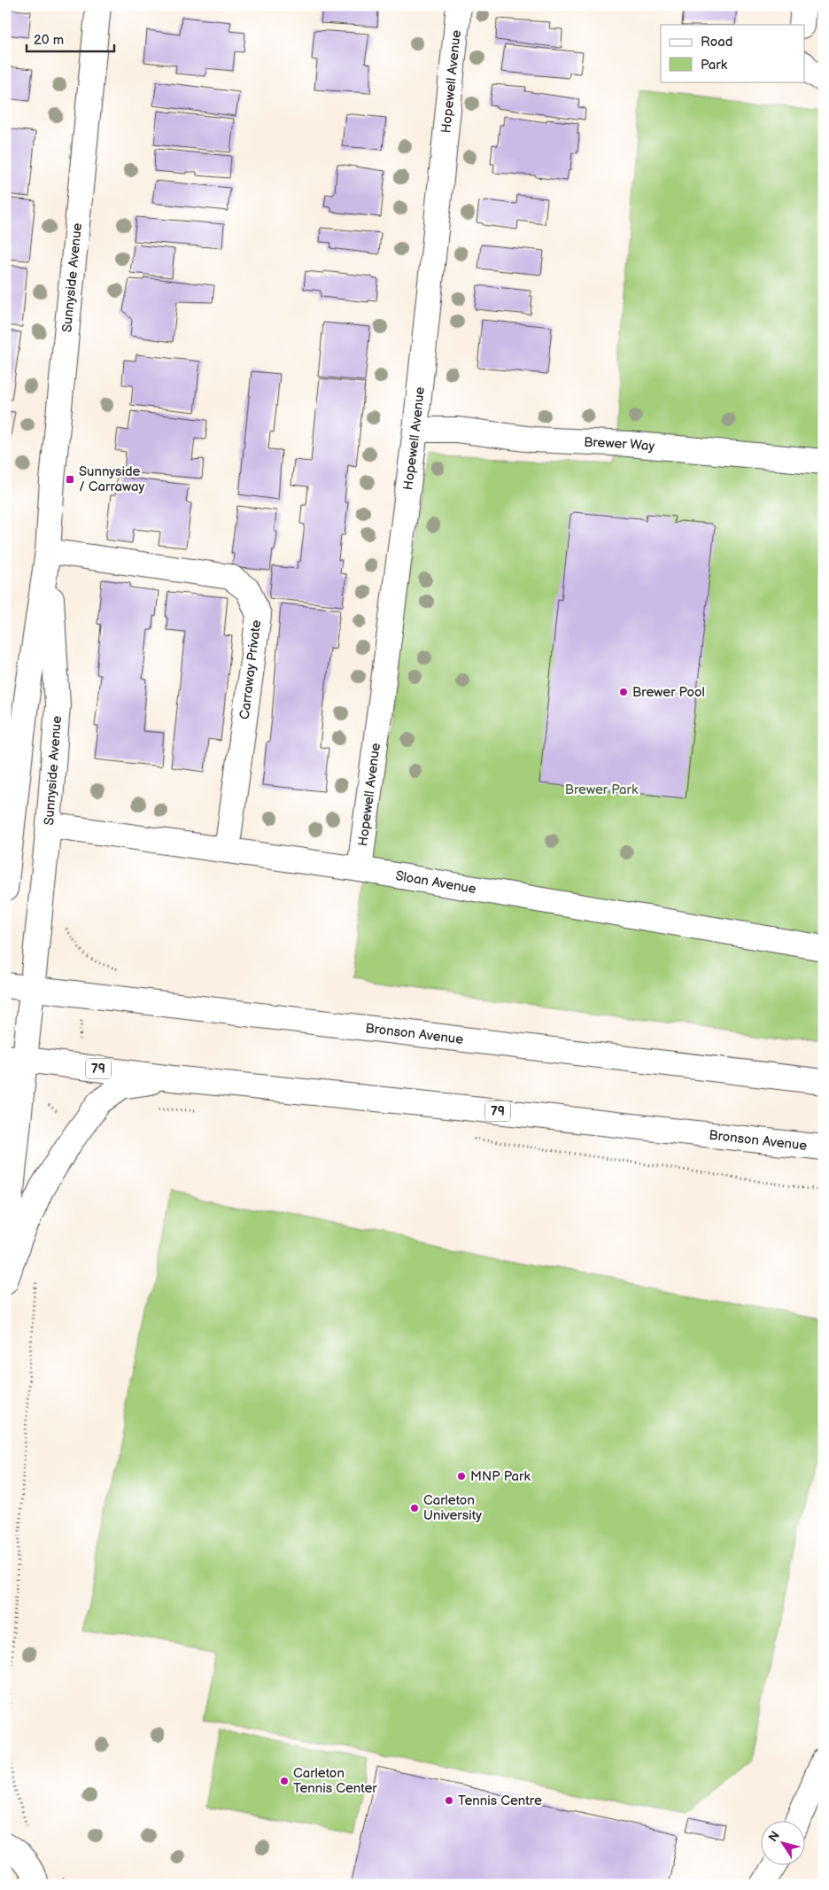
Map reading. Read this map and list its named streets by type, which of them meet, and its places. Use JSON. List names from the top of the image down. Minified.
{"streets":{"street":["Hopewell Avenue","Sunnyside Avenue","Brewer Way","Carraway Private","Sloan Avenue","Bronson Avenue","79"]},"crossings":[["Hopewell Avenue","Brewer Way"],["Hopewell Avenue","Sloan Avenue"],["Sunnyside Avenue","Carraway Private"],["Sunnyside Avenue","Sloan Avenue"],["Sunnyside Avenue","Bronson Avenue"],["Carraway Private","Sloan Avenue"]],"parks":["Brewer Park"],"places":{"transit":["Sunnyside / Carraway"],"other":["Brewer Pool","MNP Park","Carleton University","Carleton Tennis Center","Tennis Centre"]},"legend":["Road","Park"],"scale_bar":"20 m","north":"top left"}
